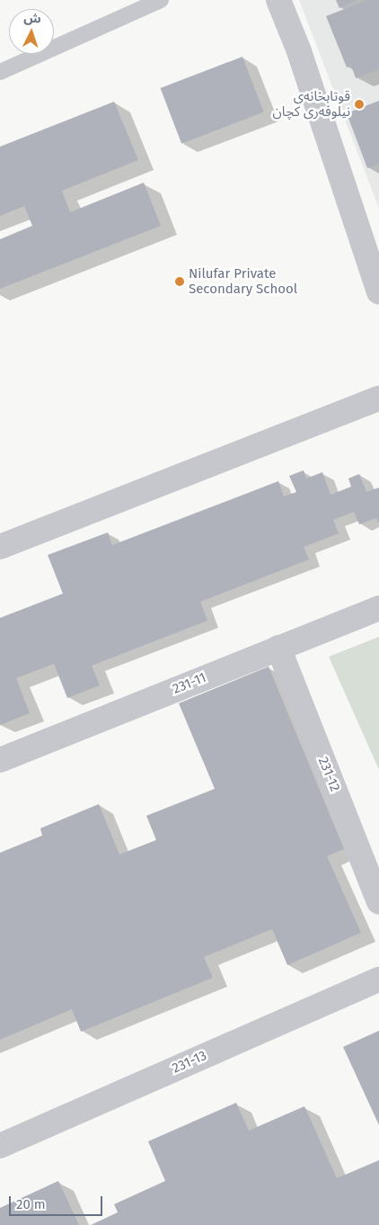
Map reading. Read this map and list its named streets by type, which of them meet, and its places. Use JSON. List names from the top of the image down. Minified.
{"streets":{"street":["231-11","231-12","231-13"]},"crossings":[["231-11","231-12"]],"places":["قوتابخانەی نیلوفەری کچان","Nilufar Private Secondary School"],"scale_bar":"20 m","north":"top"}
